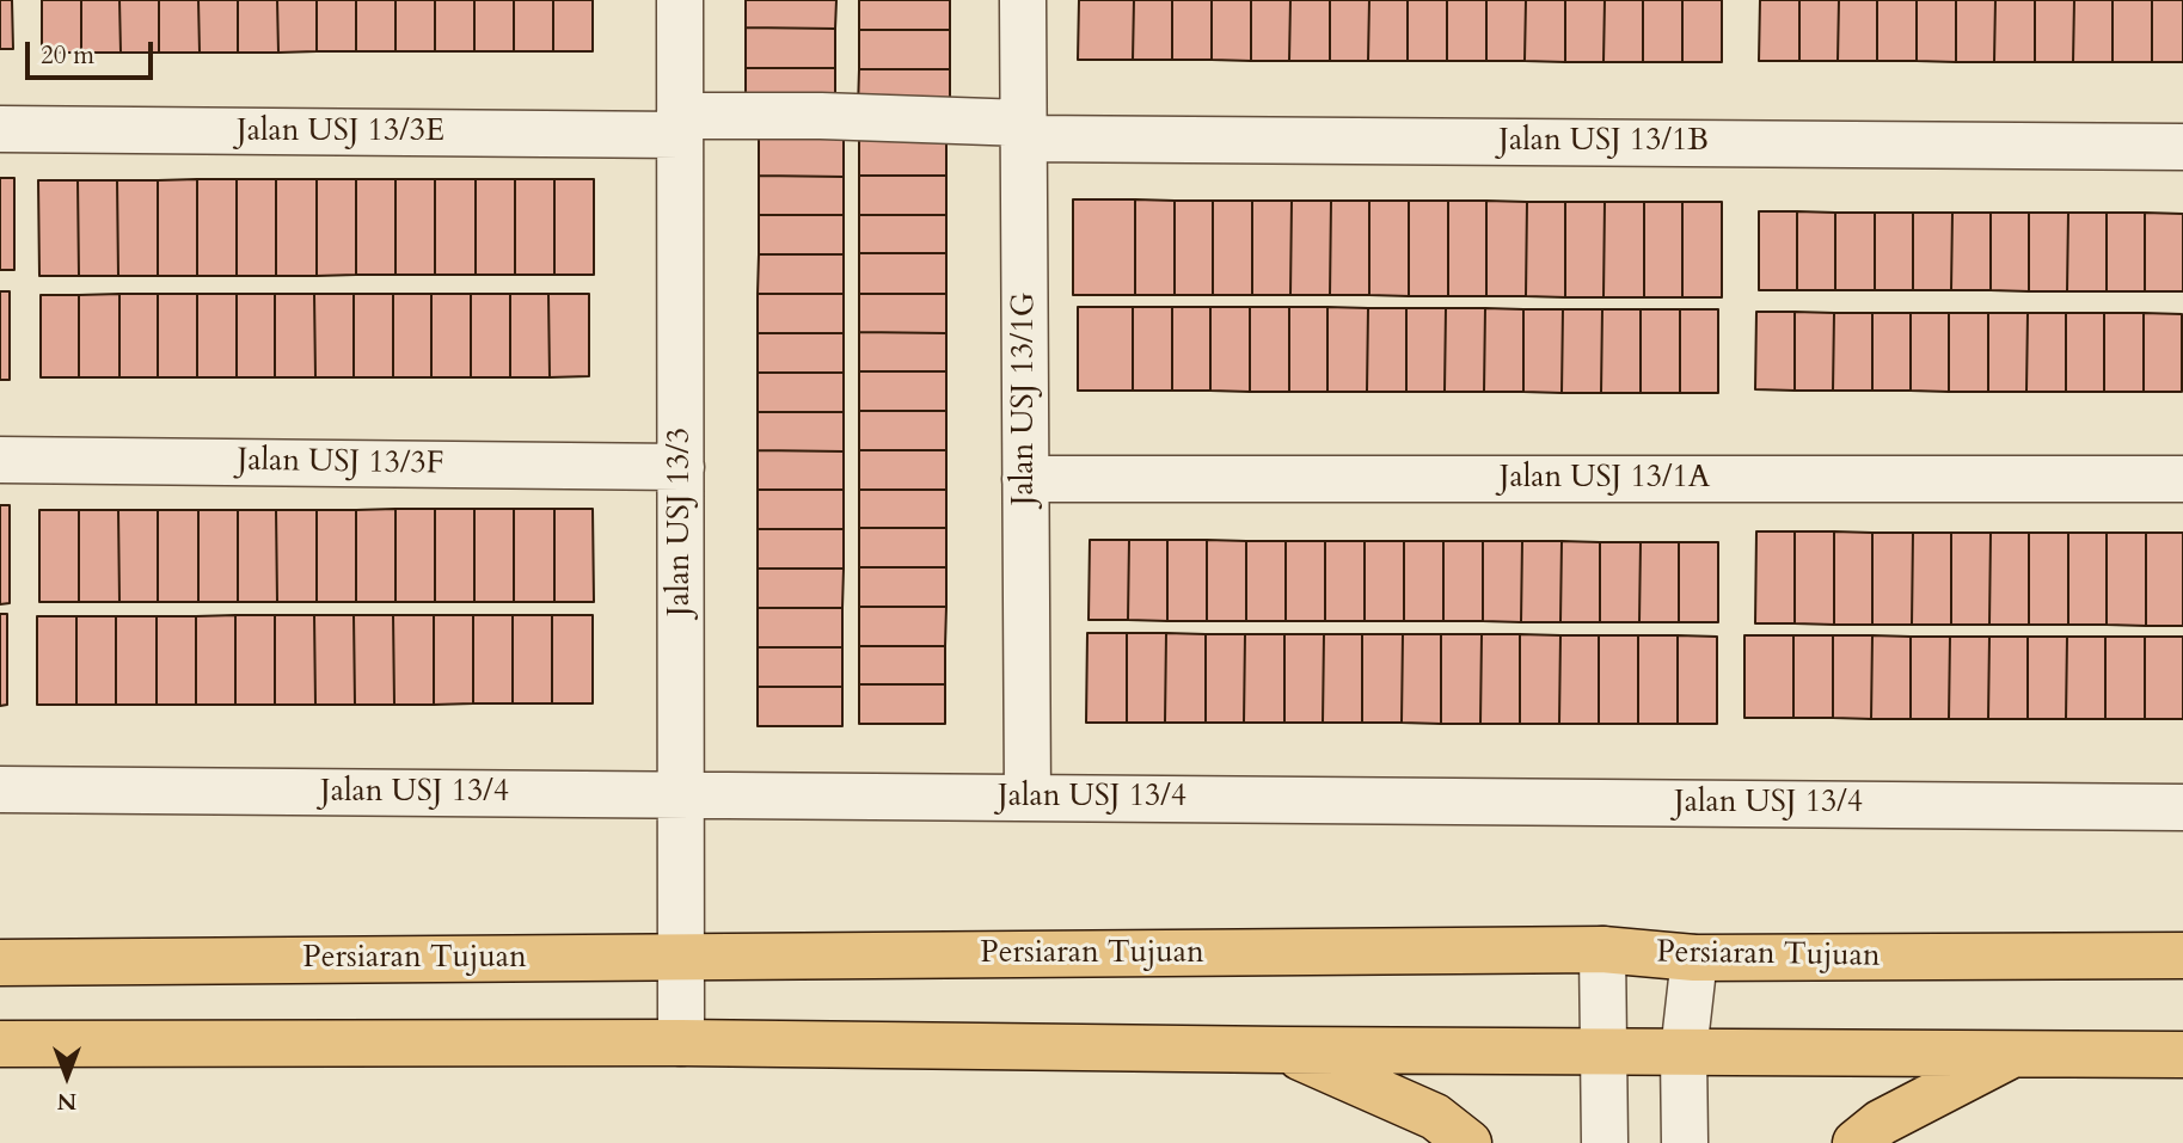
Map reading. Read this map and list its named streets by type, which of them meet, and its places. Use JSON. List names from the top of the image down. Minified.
{"streets":{"main road":["Persiaran Tujuan"],"street":["Jalan USJ 13/3E","Jalan USJ 13/1B","Jalan USJ 13/1G","Jalan USJ 13/3F","Jalan USJ 13/1A","Jalan USJ 13/3","Jalan USJ 13/4"]},"crossings":[["Jalan USJ 13/3E","Jalan USJ 13/1B"],["Jalan USJ 13/3E","Jalan USJ 13/1G"],["Jalan USJ 13/3E","Jalan USJ 13/3"],["Jalan USJ 13/1B","Jalan USJ 13/1G"],["Jalan USJ 13/1G","Jalan USJ 13/1A"],["Jalan USJ 13/1G","Jalan USJ 13/4"],["Jalan USJ 13/3F","Jalan USJ 13/3"],["Jalan USJ 13/3","Jalan USJ 13/4"],["Jalan USJ 13/3","Persiaran Tujuan"]],"scale_bar":"20 m","north":"bottom"}
